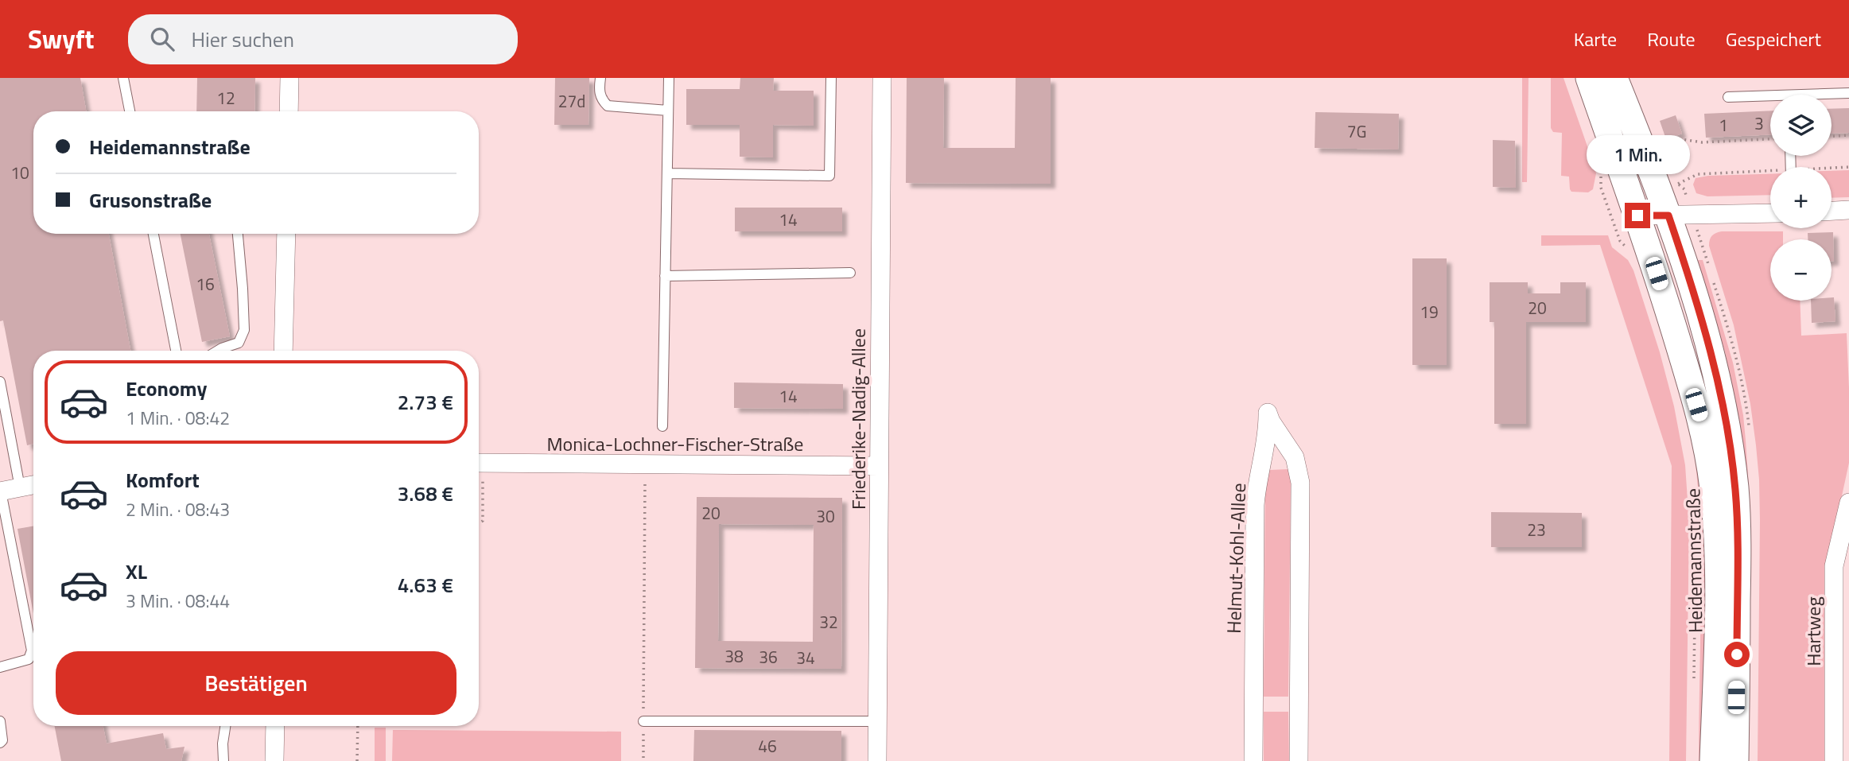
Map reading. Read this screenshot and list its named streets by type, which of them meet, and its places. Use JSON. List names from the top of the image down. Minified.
{"streets":{"main road":["Heidemannstraße"],"street":["Friederike-Nadig-Allee","Monica-Lochner-Fischer-Straße","Helmut-Kohl-Allee","Hartweg"]},"crossings":[["Friederike-Nadig-Allee","Monica-Lochner-Fischer-Straße"]],"house_numbers":["12","27d","3","1","7G","10","14","16","20","19","14","20","30","23","32","38","36","34","46"],"page":{"header":"Swyft","search":"Hier suchen","nav":["Karte","Route","Gespeichert"],"map_buttons":["+","−"],"banner":["Heidemannstraße","Grusonstraße"],"bubble":"1 Min.","list":[{"name":"Economy","note":"1 Min. · 08:42","value":"2.73 €"},{"name":"Komfort","note":"2 Min. · 08:43","value":"3.68 €"},{"name":"XL","note":"3 Min. · 08:44","value":"4.63 €"}],"buttons":"Bestätigen"}}
